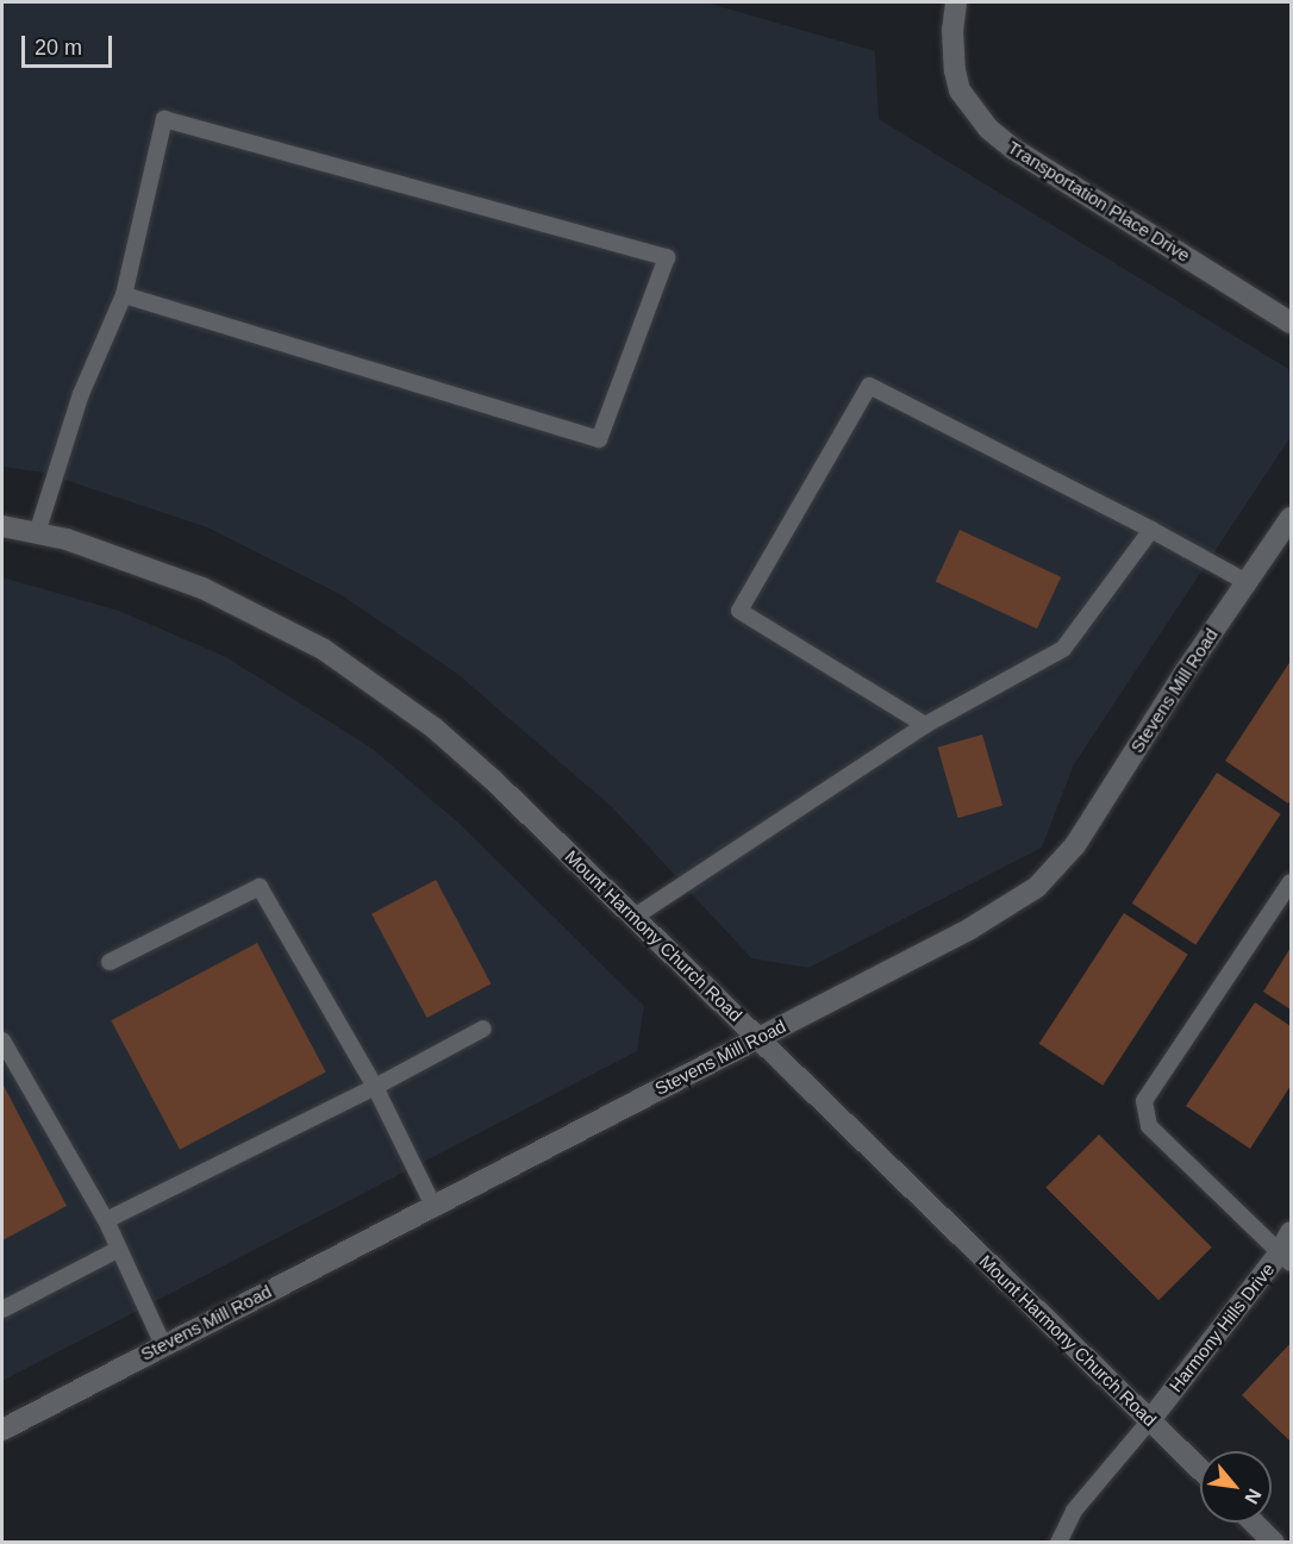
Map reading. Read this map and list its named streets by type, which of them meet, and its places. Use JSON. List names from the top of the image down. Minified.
{"streets":{"street":["Transportation Place Drive","Stevens Mill Road","Mount Harmony Church Road","Harmony Hills Drive"]},"crossings":[["Stevens Mill Road","Mount Harmony Church Road"],["Mount Harmony Church Road","Harmony Hills Drive"]],"scale_bar":"20 m","north":"bottom right"}
